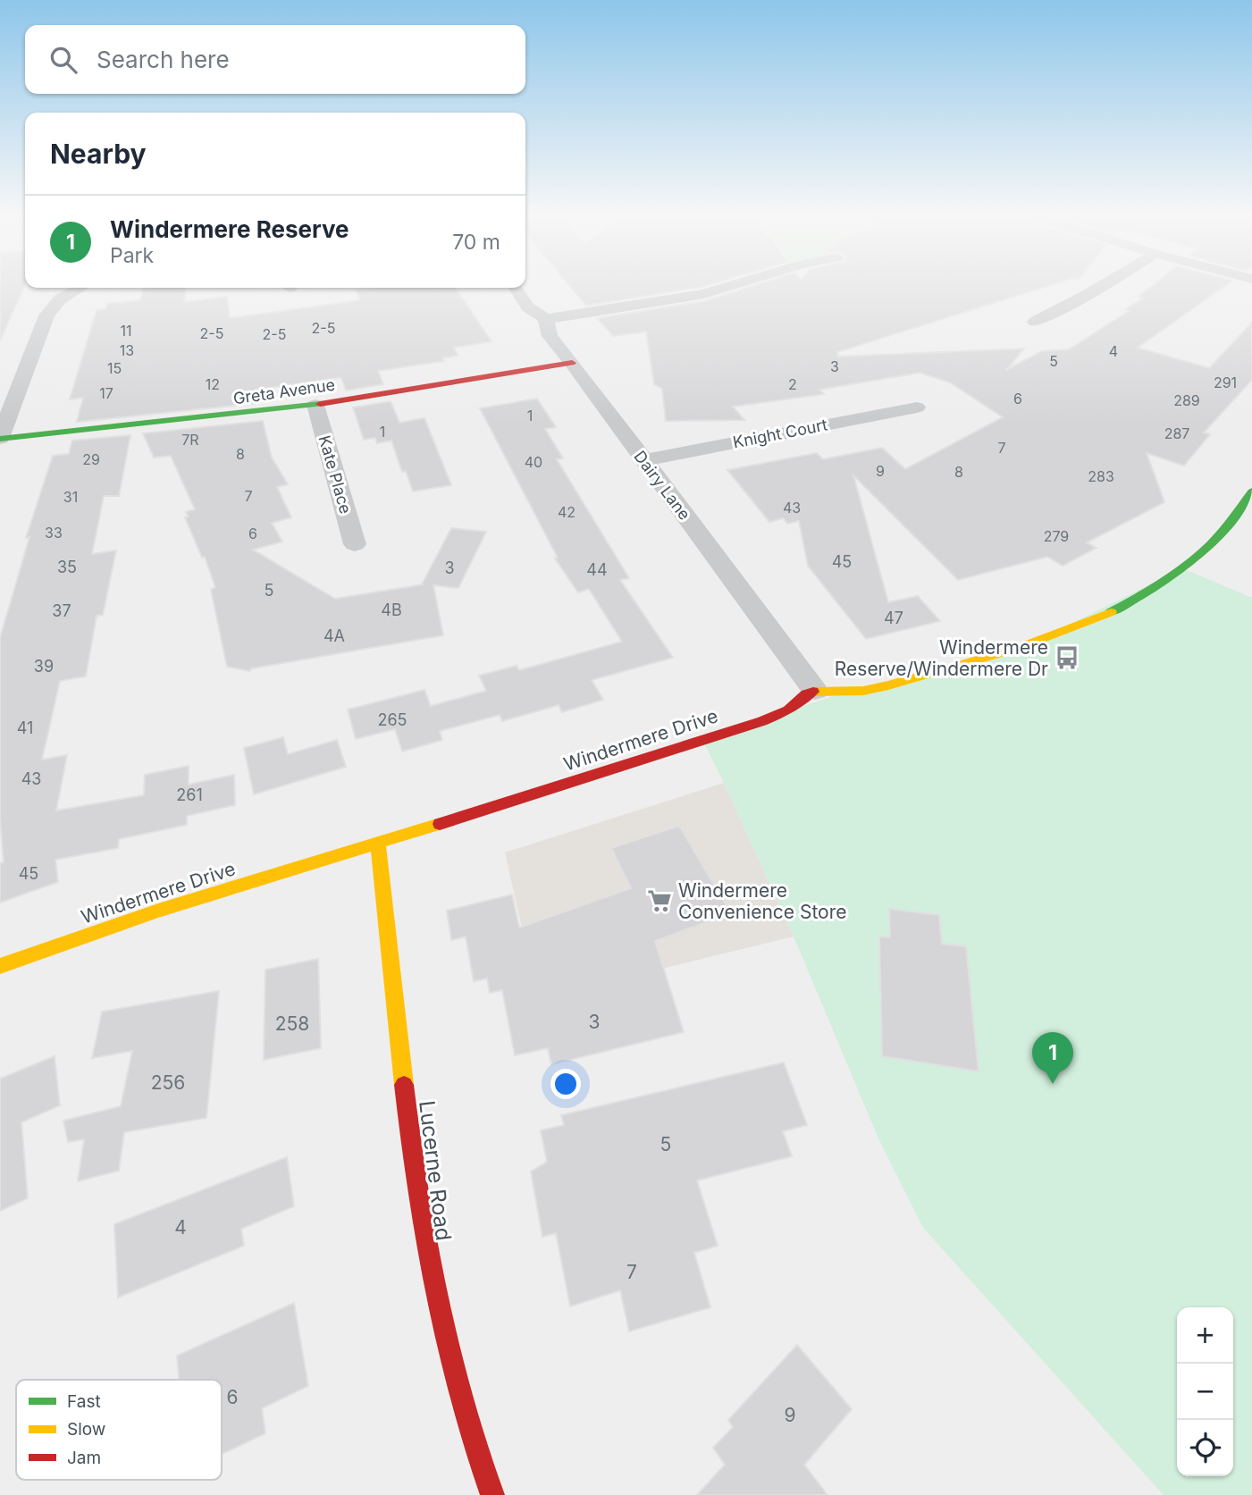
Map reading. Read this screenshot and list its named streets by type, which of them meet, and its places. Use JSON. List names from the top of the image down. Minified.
{"streets":{"street":["Greta Avenue","Knight Court","Kate Place","Dairy Lane","Windermere Drive","Lucerne Road"]},"crossings":[["Greta Avenue","Kate Place"],["Greta Avenue","Dairy Lane"],["Knight Court","Dairy Lane"],["Dairy Lane","Windermere Drive"],["Windermere Drive","Lucerne Road"]],"places":{"bus stop":["Windermere Reserve/Windermere Dr"],"supermarket":["Windermere Convenience Store"]},"house_numbers":["2-5","11","2-5","2-5","13","4","5","3","15","291","12","2","17","6","289","1","1","287","7R","7","8","29","40","9","8","283","7","31","43","42","33","6","279","45","35","3","44","5","4B","37","47","4A","39","265","41","43","261","45","3","258","256","5","4","7","6","9"],"legend":["Fast","Slow","Jam"],"page":{"search":"Search here","heading":"Nearby","list":[{"mark":"1","name":"Windermere Reserve","note":"Park","value":"70 m"}],"pins":"1","map_buttons":["+","−"]}}
